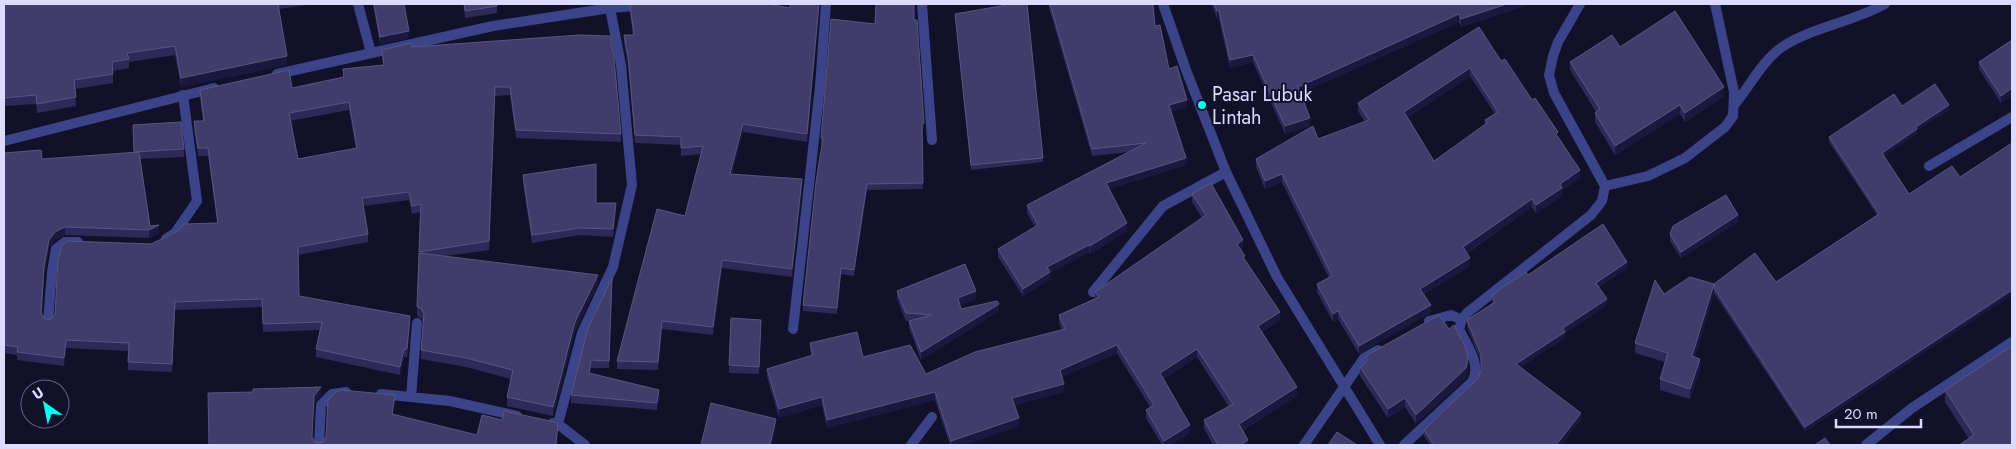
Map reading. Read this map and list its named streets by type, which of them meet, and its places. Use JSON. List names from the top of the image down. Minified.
{"places":["Pasar Lubuk Lintah"],"scale_bar":"20 m","north":"top left"}
